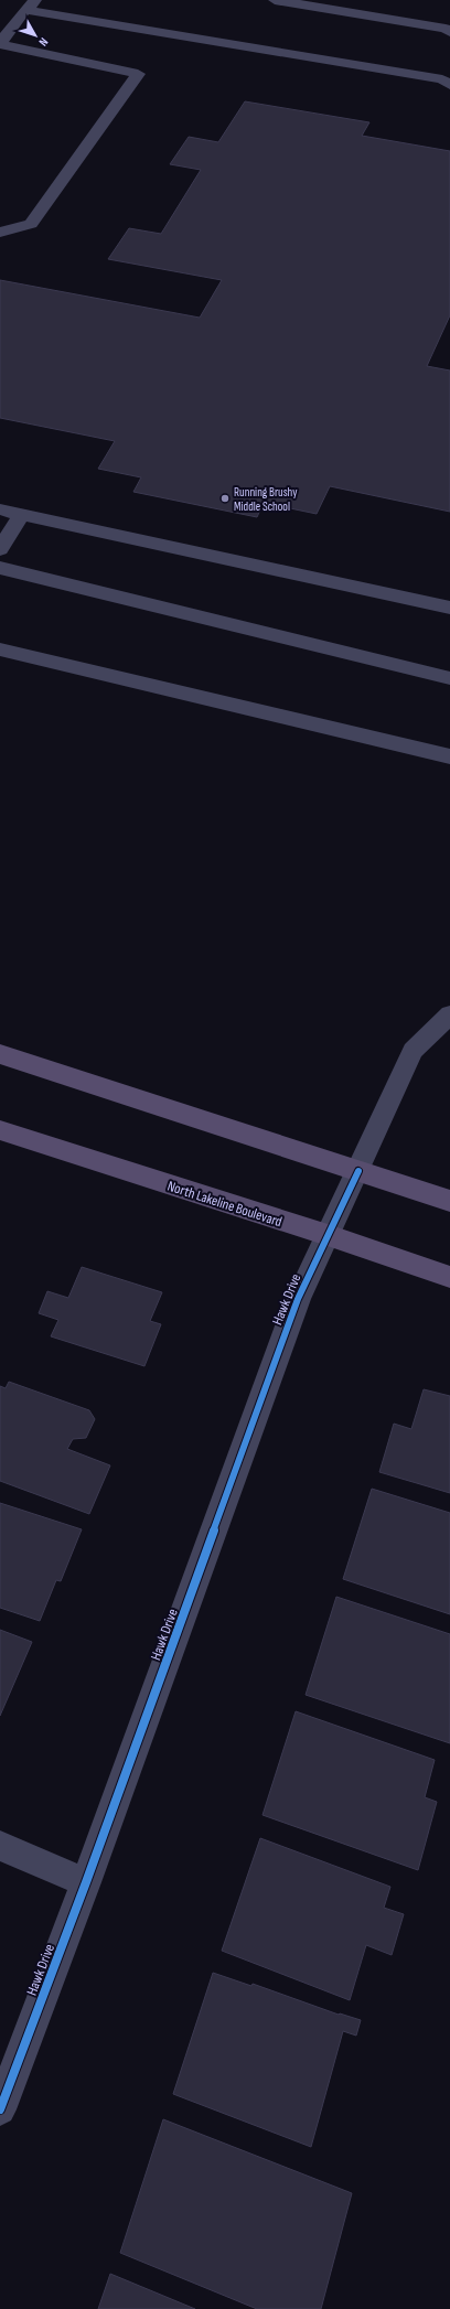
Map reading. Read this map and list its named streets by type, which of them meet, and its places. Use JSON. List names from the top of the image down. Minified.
{"streets":{"main road":["North Lakeline Boulevard"],"street":["Hawk Drive"]},"crossings":[["North Lakeline Boulevard","Hawk Drive"]],"places":["Running Brushy Middle School"],"north":"bottom right"}
